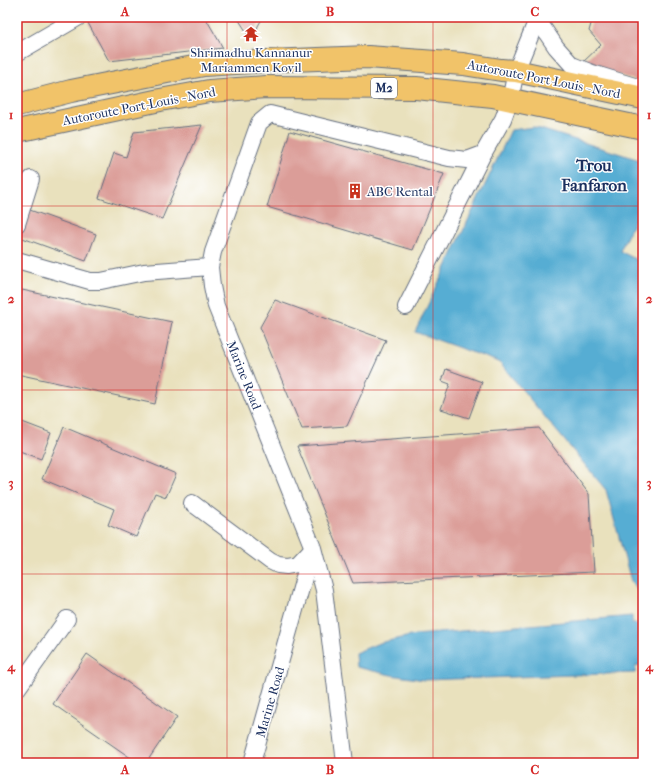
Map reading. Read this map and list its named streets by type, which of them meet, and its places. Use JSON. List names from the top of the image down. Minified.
{"streets":{"highway":["Autoroute Port-Louis - Nord","M2"],"street":["Marine Road"]},"districts":["Trou Fanfaron"],"places":{"temple":["Shrimadhu Kannanur Mariammen Kovil"],"building":["ABC Rental"]},"grid":{"columns":["A","B","C"],"rows":["1","2","3","4"]}}
